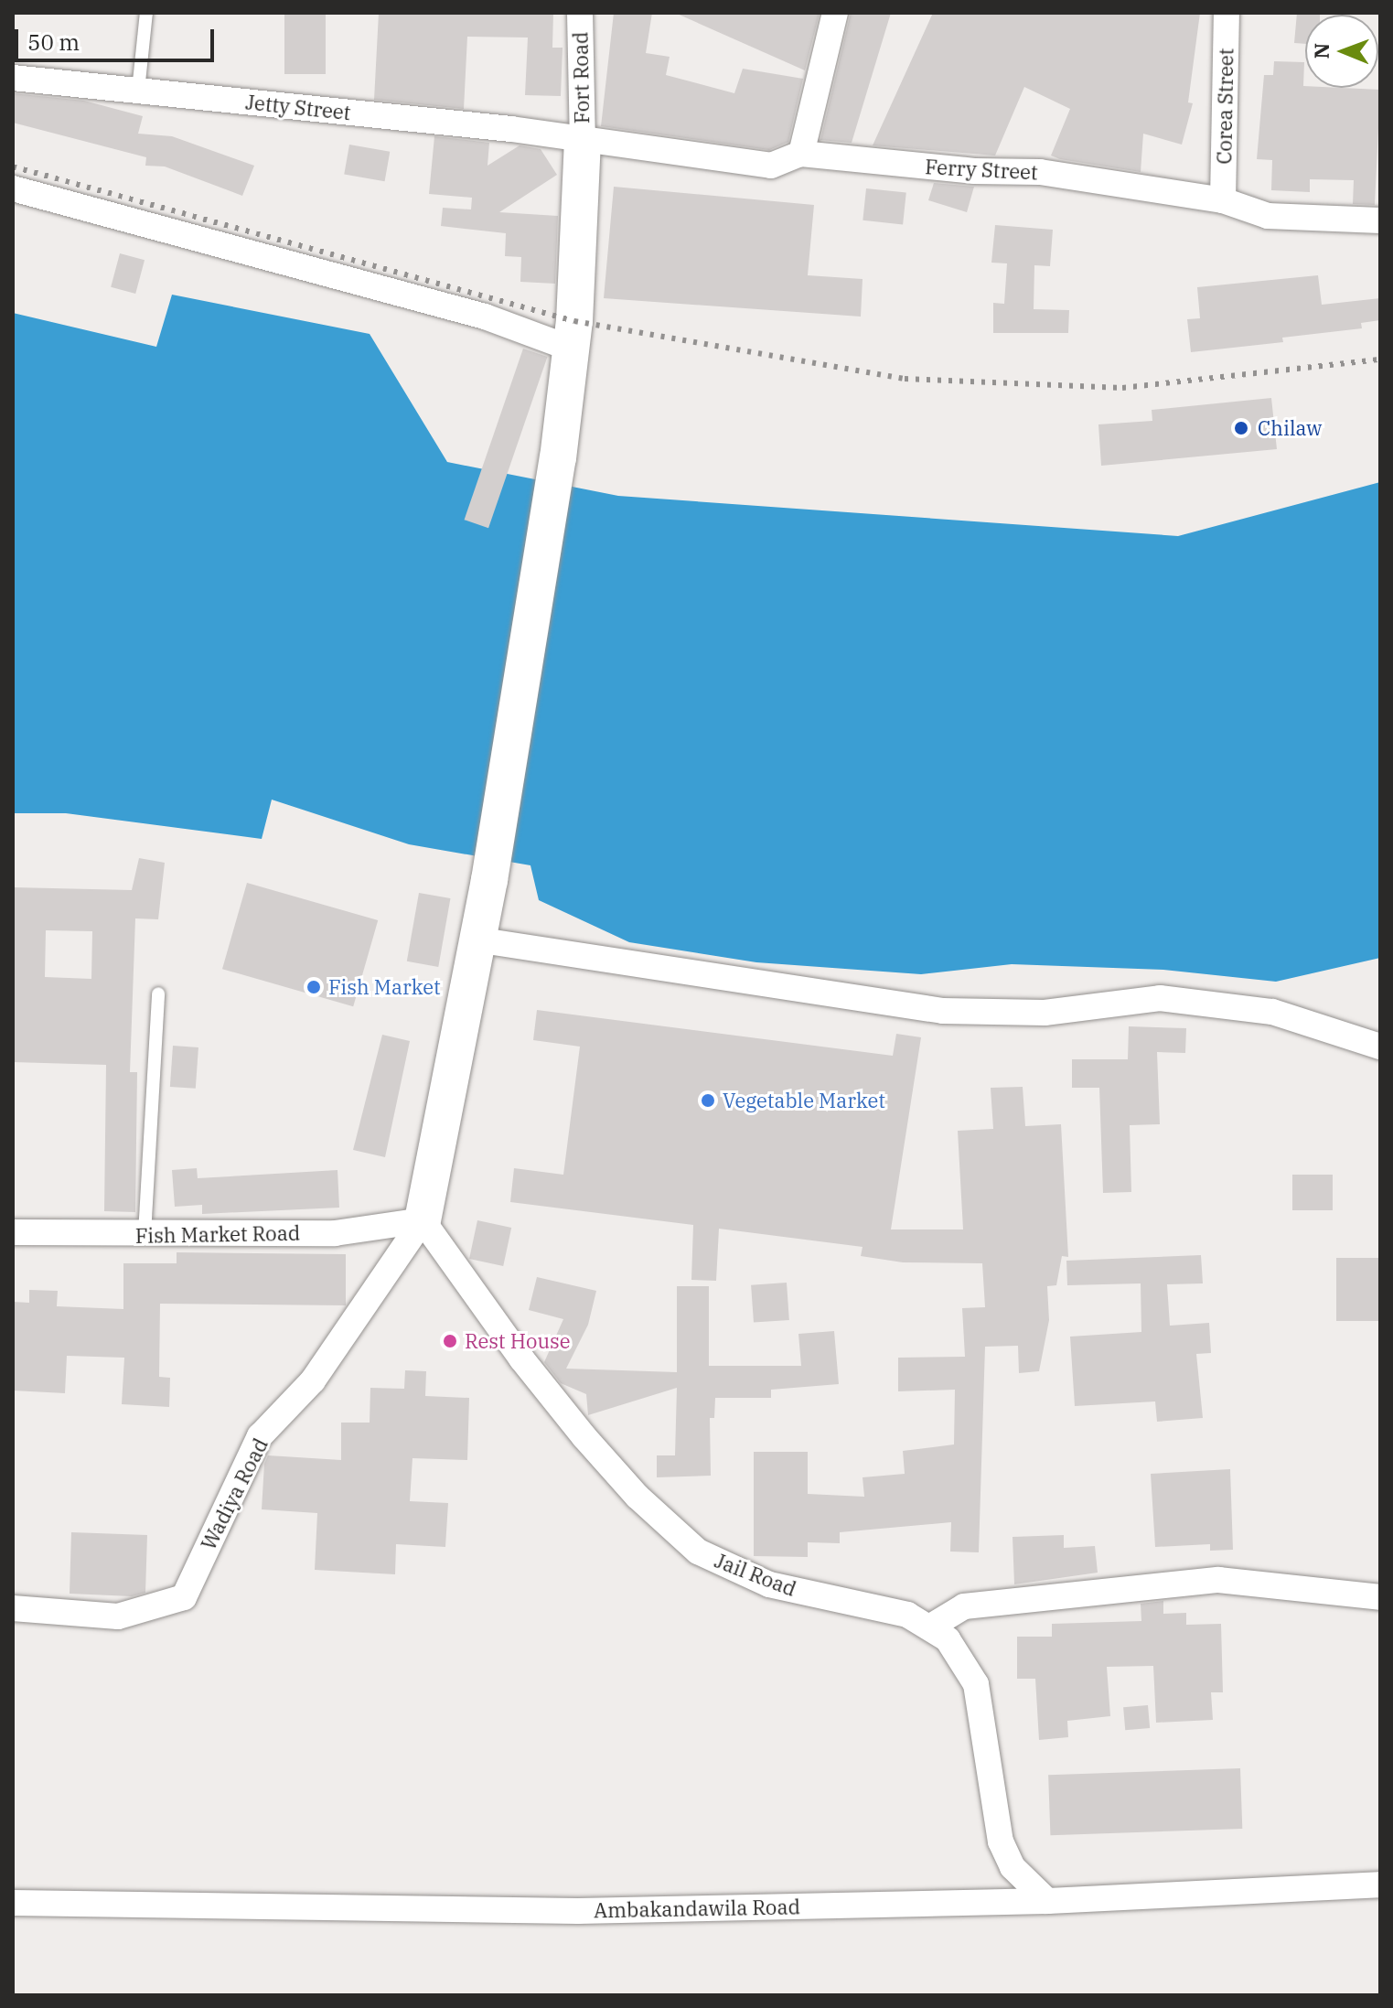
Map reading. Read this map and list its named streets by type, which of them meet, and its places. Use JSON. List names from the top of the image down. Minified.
{"streets":{"street":["Fort Road","Corea Street","Jetty Street","Ferry Street","Fish Market Road","Wadiya Road","Jail Road","Ambakandawila Road"]},"crossings":[["Fort Road","Jetty Street"],["Fort Road","Ferry Street"],["Corea Street","Ferry Street"],["Jetty Street","Ferry Street"],["Fish Market Road","Wadiya Road"],["Fish Market Road","Jail Road"],["Wadiya Road","Jail Road"],["Jail Road","Ambakandawila Road"]],"places":["Chilaw","Fish Market","Vegetable Market","Rest House"],"scale_bar":"50 m","north":"left"}
